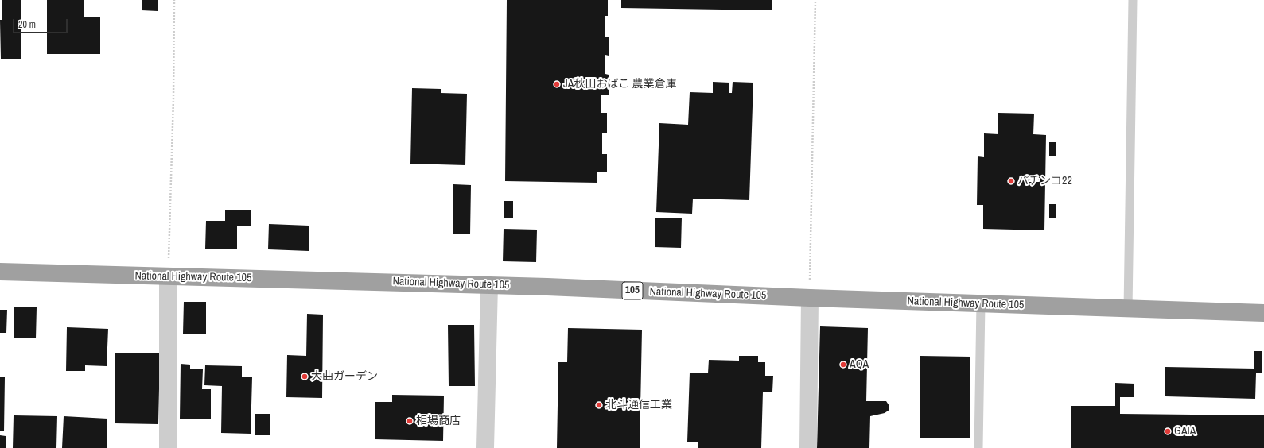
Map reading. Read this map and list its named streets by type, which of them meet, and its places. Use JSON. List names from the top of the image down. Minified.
{"streets":{"highway":["National Highway Route 105","105"]},"places":["JA秋田おばこ 農業倉庫","パチンコ22","AQA","大曲ガーデン","北斗通信工業","相場商店","GAIA"],"scale_bar":"20 m"}
